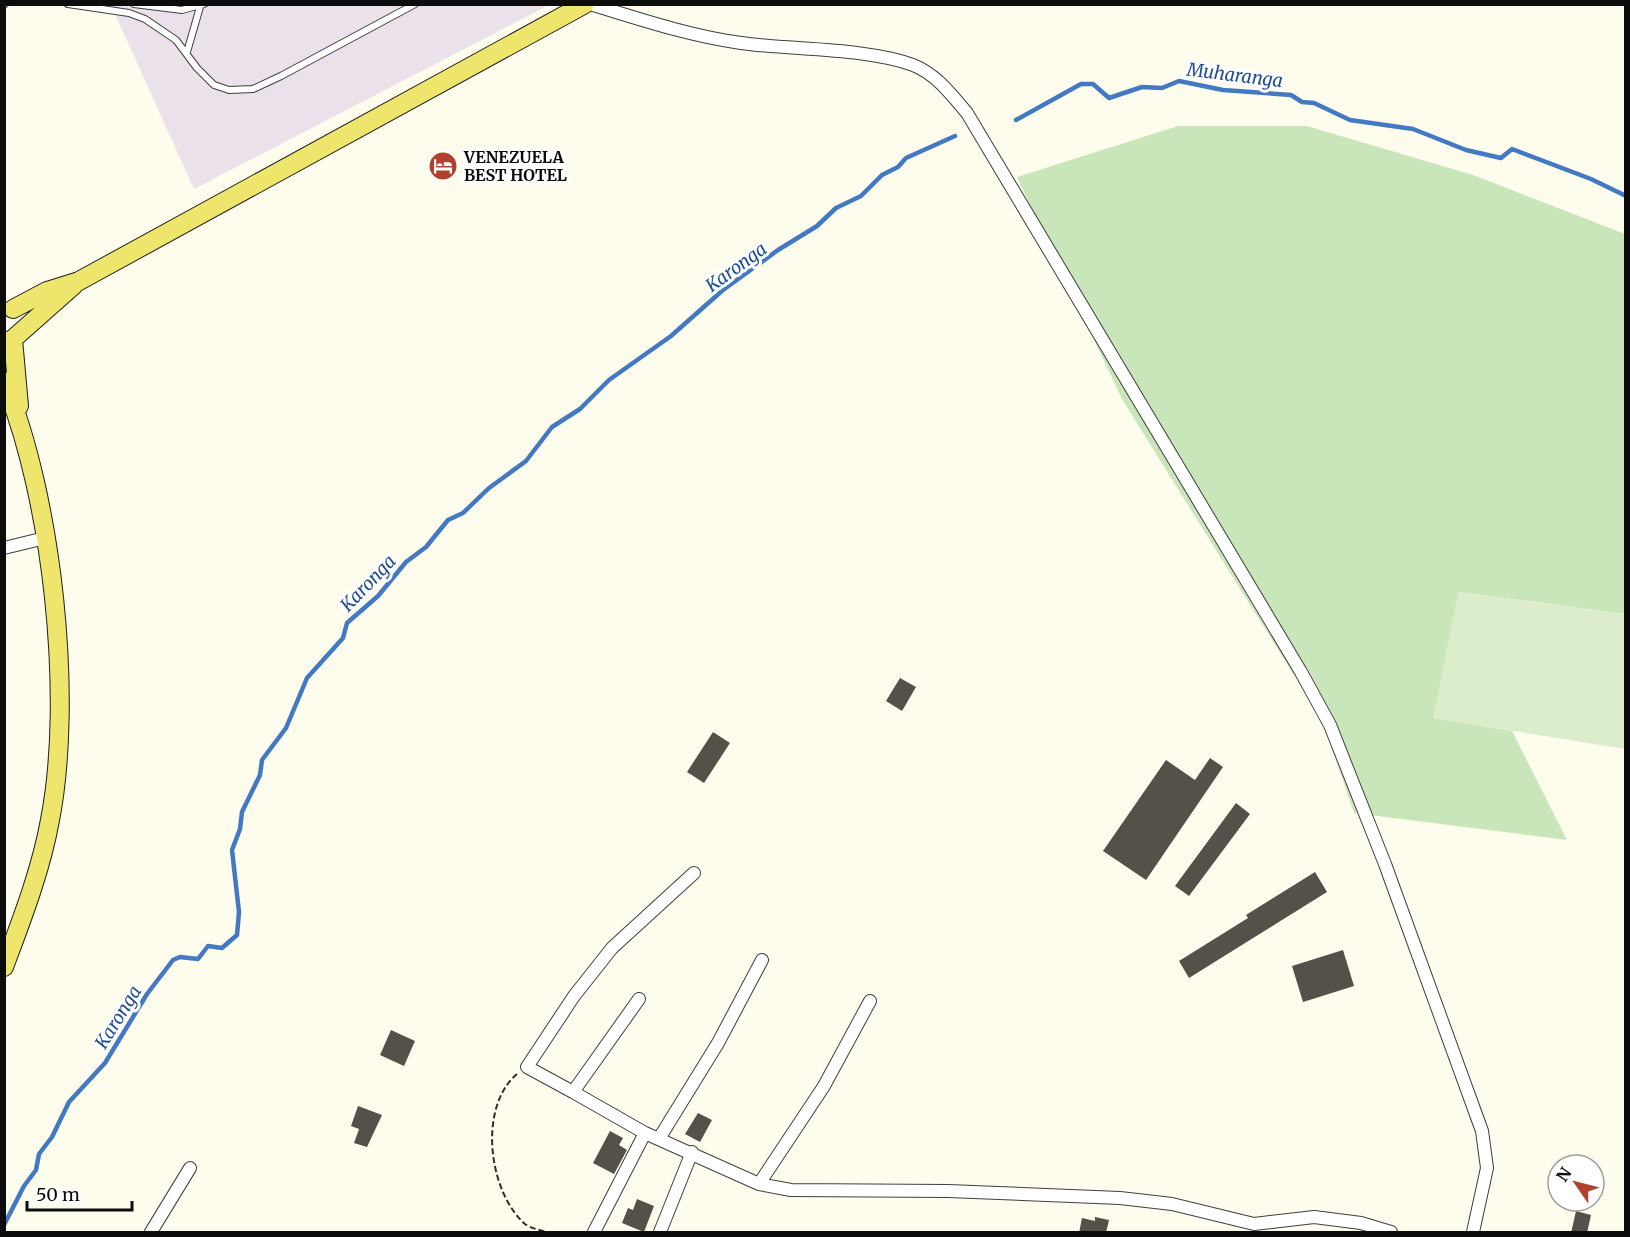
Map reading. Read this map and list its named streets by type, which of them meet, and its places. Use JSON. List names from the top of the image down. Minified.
{"water":["Muharanga","Karonga"],"places":{"hotel":["VENEZUELA BEST HOTEL"]},"scale_bar":"50 m","north":"top left"}
